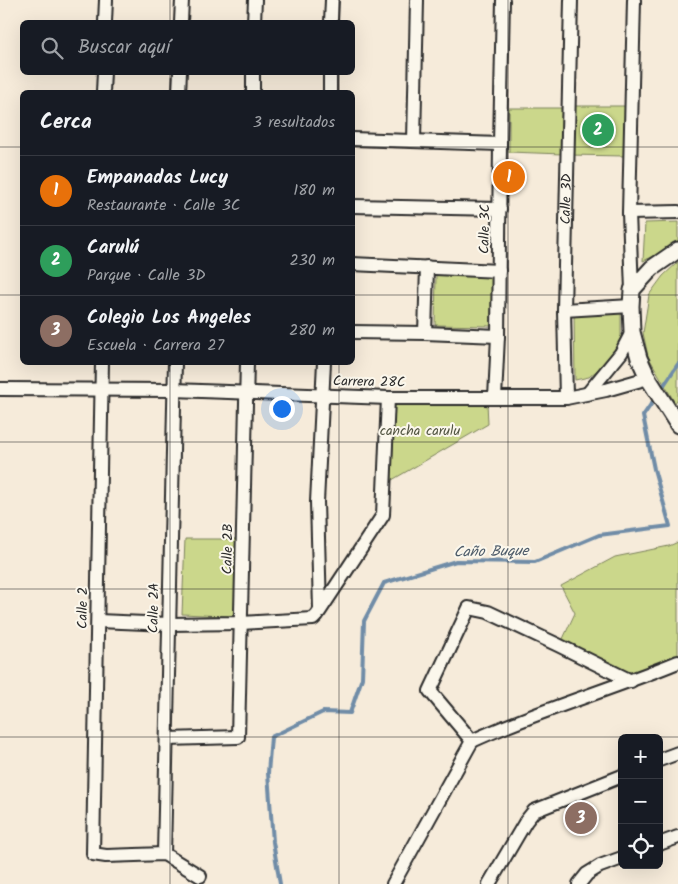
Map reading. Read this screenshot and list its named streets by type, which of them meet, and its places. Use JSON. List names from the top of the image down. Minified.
{"streets":{"street":["Calle 3D","Calle 3C","Carrera 28C","Calle 2B","Calle 2","Calle 2A"]},"crossings":[["Calle 3D","Carrera 28C"],["Calle 3C","Carrera 28C"],["Carrera 28C","Calle 2B"],["Carrera 28C","Calle 2"],["Carrera 28C","Calle 2A"],["Calle 2B","Calle 2A"],["Calle 2","Calle 2A"]],"water":["Caño Buque"],"parks":["cancha carulu"],"page":{"search":"Buscar aquí","heading":["Cerca","3 resultados"],"pins":["2","1","3"],"list":[{"mark":"1","name":"Empanadas Lucy","note":"Restaurante · Calle 3C","value":"180 m"},{"mark":"2","name":"Carulú","note":"Parque · Calle 3D","value":"230 m"},{"mark":"3","name":"Colegio Los Angeles","note":"Escuela · Carrera 27","value":"280 m"}],"map_buttons":["+","−"]}}
